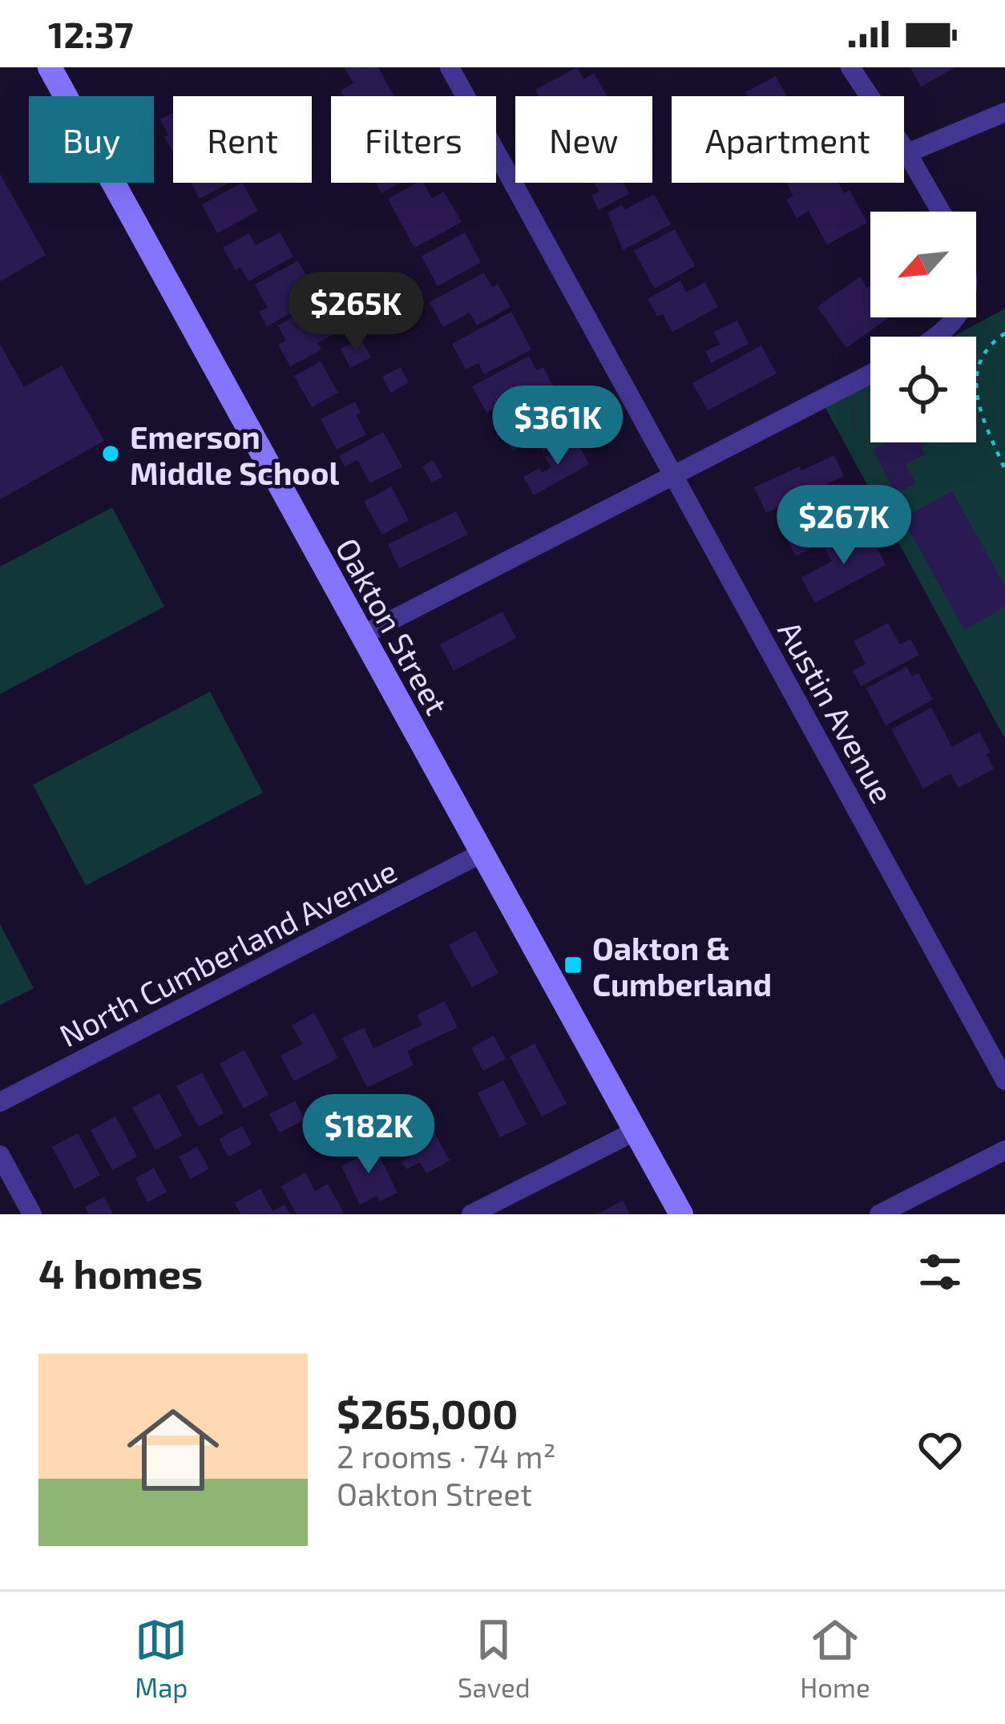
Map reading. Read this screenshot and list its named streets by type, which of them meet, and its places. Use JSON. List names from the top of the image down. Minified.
{"streets":{"main road":["Oakton Street"],"street":["Austin Avenue","North Cumberland Avenue"]},"crossings":[["Oakton Street","North Cumberland Avenue"]],"places":{"other":["Emerson Middle School"],"transit":["Oakton & Cumberland"]},"north":"bottom left","page":{"status":"12:37","chip":["Buy","Rent","Filters","New","Apartment"],"price":["$265K","$361K","$267K","$182K"],"heading":"4 homes","list":[{"name":"$265,000","note":"2 rooms · 74 m² · Oakton Street"}],"tabs":["Map","Saved","Home"]}}
